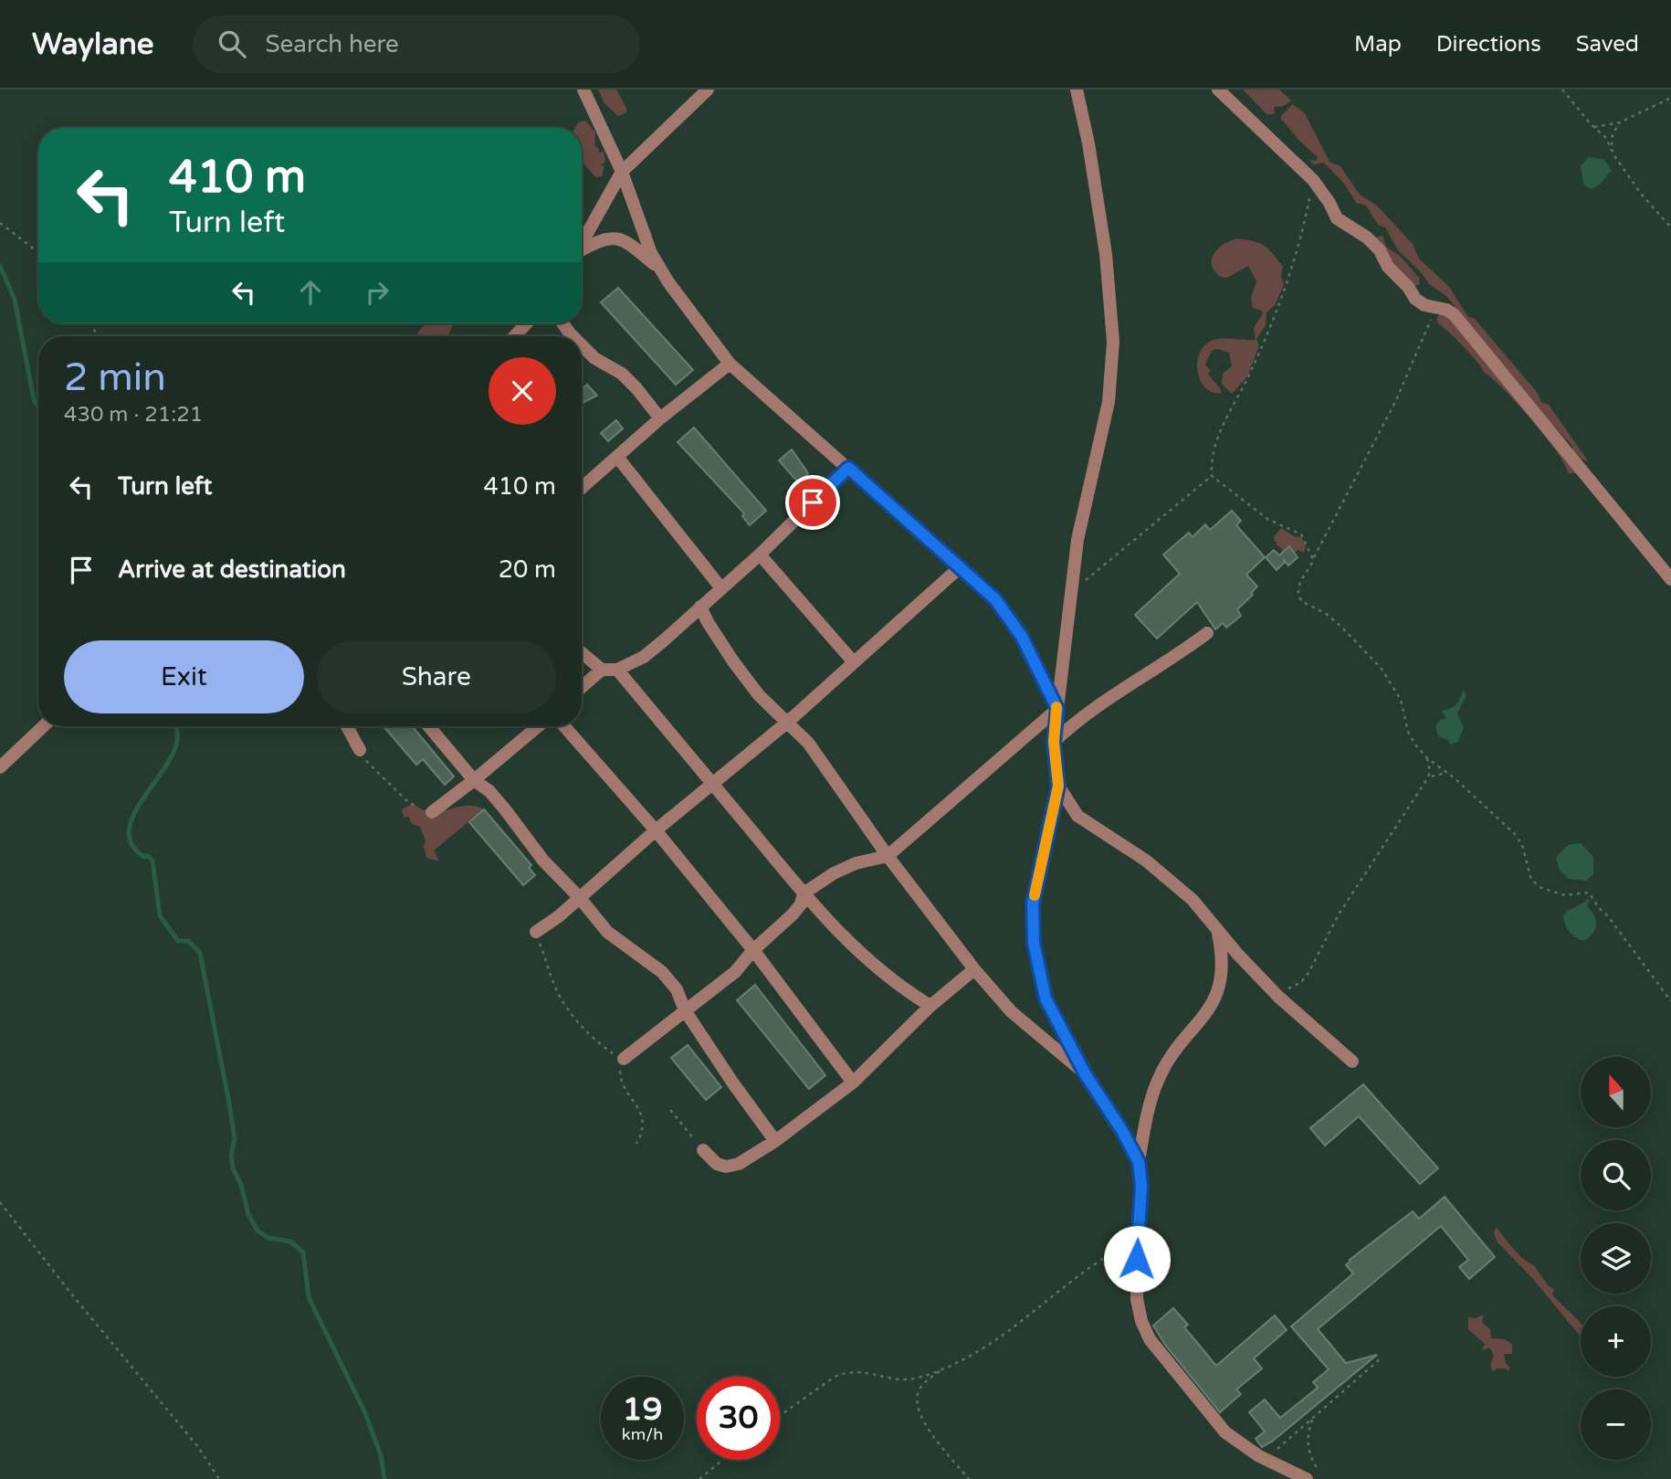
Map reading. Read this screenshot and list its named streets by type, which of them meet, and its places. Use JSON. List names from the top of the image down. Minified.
{"north":"top","page":{"header":"Waylane","search":"Search here","nav":["Map","Directions","Saved"],"turn":["410 m","Turn left"],"heading":["2 min","430 m · 21:21"],"list":[{"name":"Turn left","value":"410 m"},{"name":"Arrive at destination","value":"20 m"}],"buttons":["Exit","Share"],"map_buttons":["+","−"],"speed":"19 km/h","limit":"30"}}
